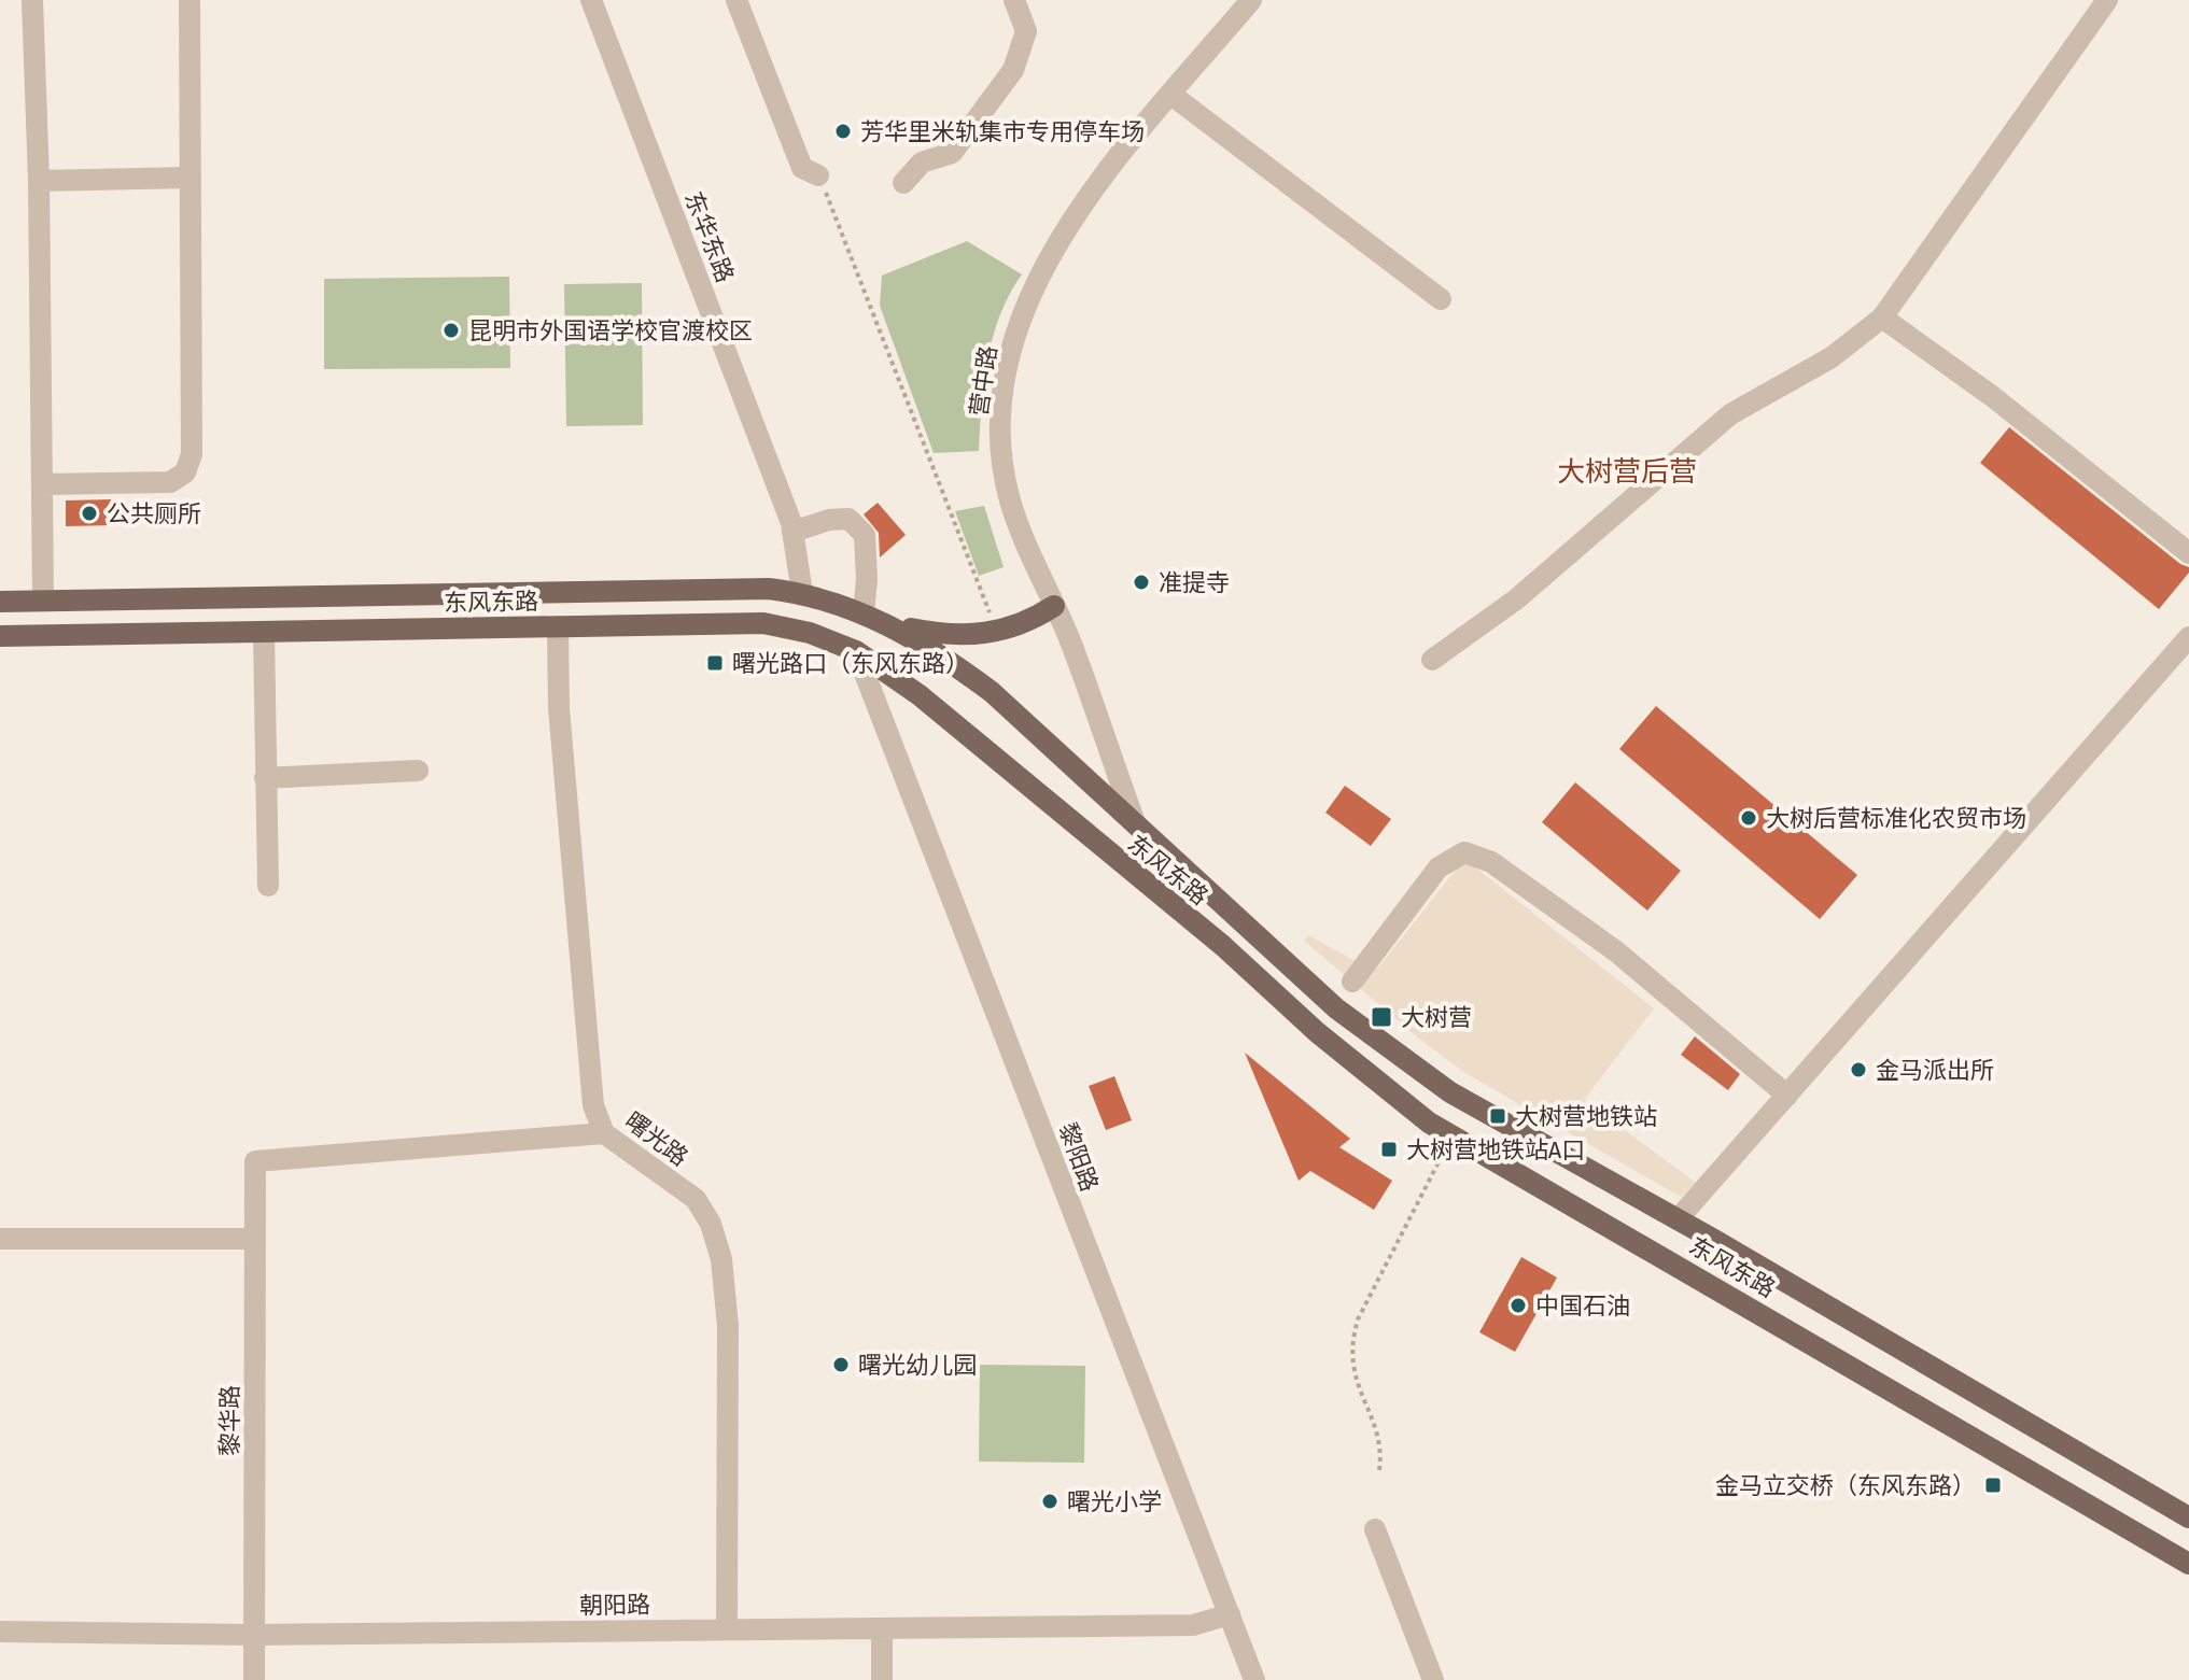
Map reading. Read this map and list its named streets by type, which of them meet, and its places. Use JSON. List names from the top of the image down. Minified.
{"streets":{"main road":["东风东路"],"street":["东华东路","营中路","曙光路","黎阳路","黎华路","朝阳路"]},"crossings":[["东华东路","东风东路"],["营中路","东风东路"],["东风东路","曙光路"],["东风东路","黎阳路"],["曙光路","黎华路"],["曙光路","朝阳路"],["黎阳路","朝阳路"],["黎华路","朝阳路"]],"districts":["大树营后营"],"places":{"other":["芳华里米轨集市专用停车场","昆明市外国语学校官渡校区","公共厕所","准提寺","大树后营标准化农贸市场","金马派出所","中国石油","曙光幼儿园","曙光小学"],"transit":["曙光路口（东风东路）","大树营","大树营地铁站","大树营地铁站A口","金马立交桥（东风东路）"]}}
